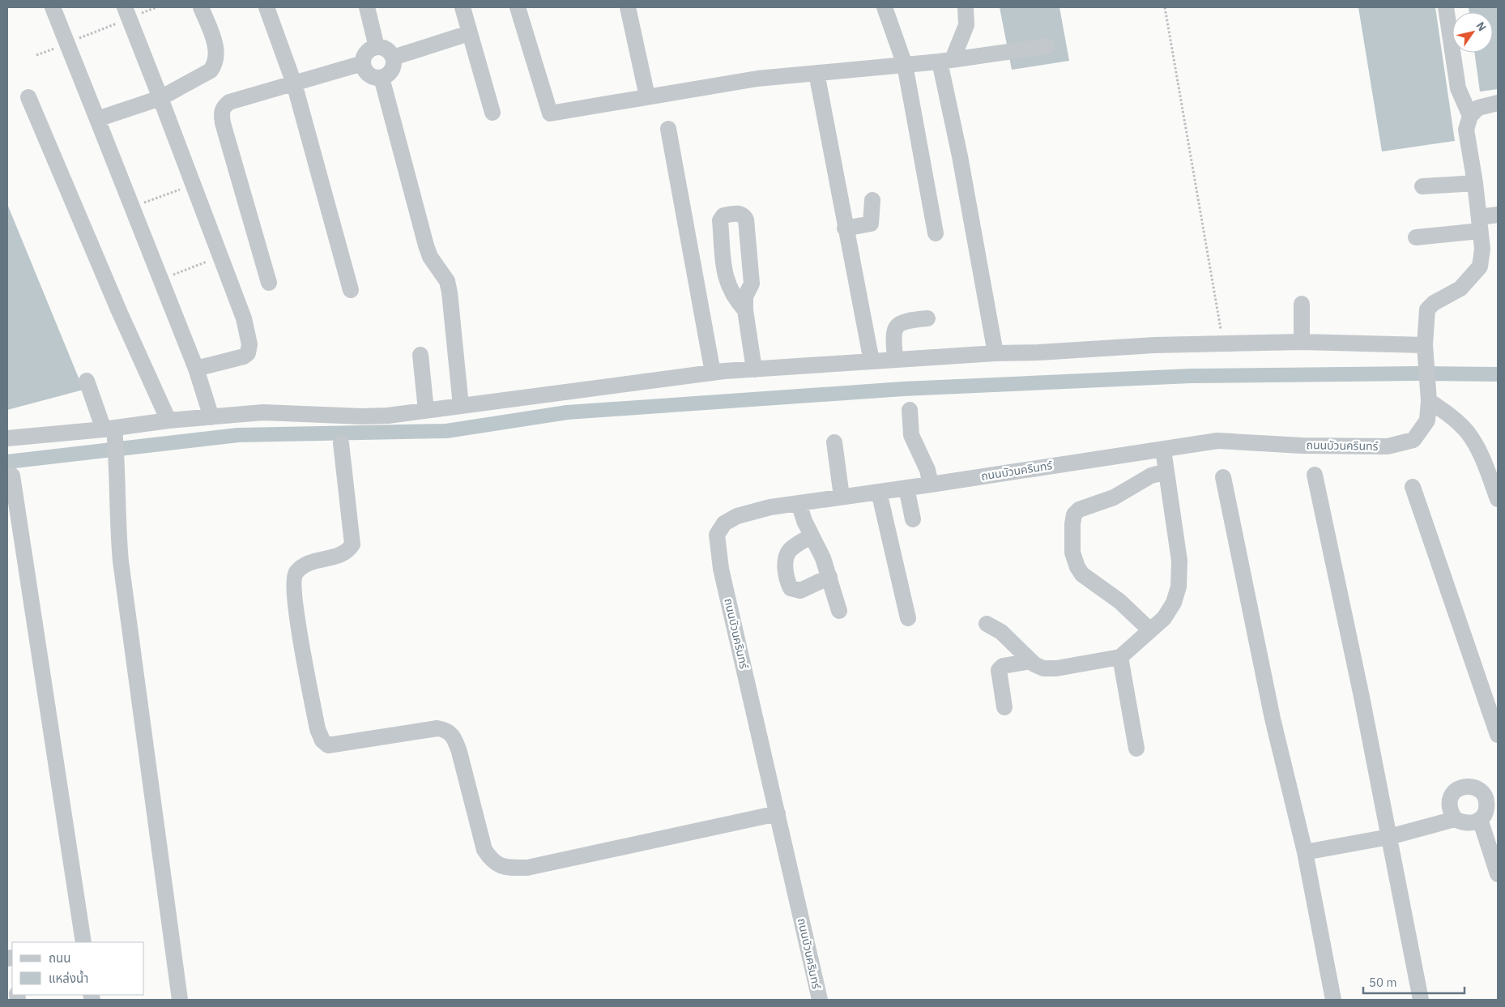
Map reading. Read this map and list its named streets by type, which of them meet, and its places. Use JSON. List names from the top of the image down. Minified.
{"streets":{"street":["ถนนบัวนครินทร์"]},"legend":["ถนน","แหล่งน้ำ"],"scale_bar":"50 m","north":"top right"}
